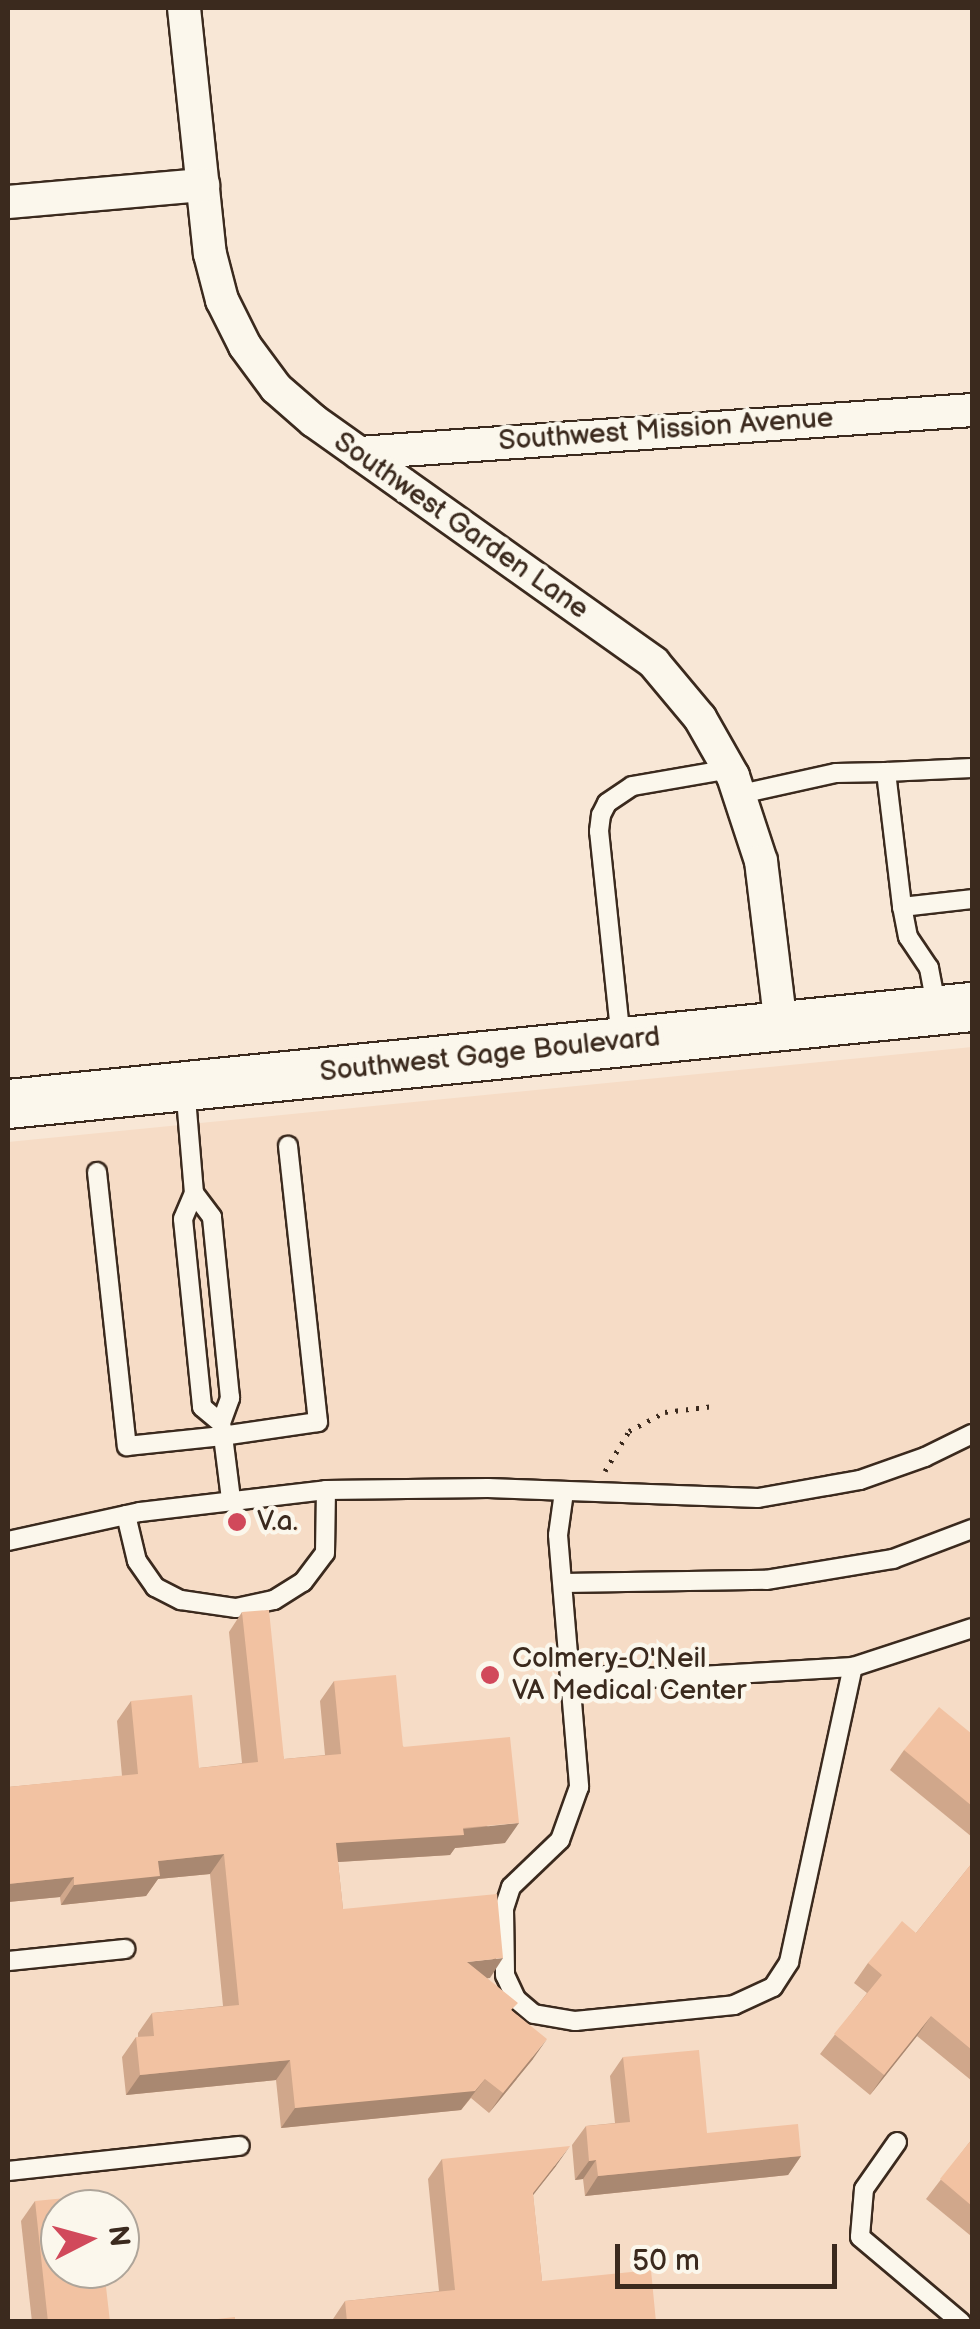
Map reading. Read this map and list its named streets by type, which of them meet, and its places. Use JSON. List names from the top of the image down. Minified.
{"streets":{"main road":["Southwest Gage Boulevard"],"street":["Southwest Mission Avenue","Southwest Garden Lane"]},"crossings":[["Southwest Mission Avenue","Southwest Garden Lane"],["Southwest Garden Lane","Southwest Gage Boulevard"]],"places":["V.a.","Colmery-O'Neil VA Medical Center"],"scale_bar":"50 m","north":"right"}
